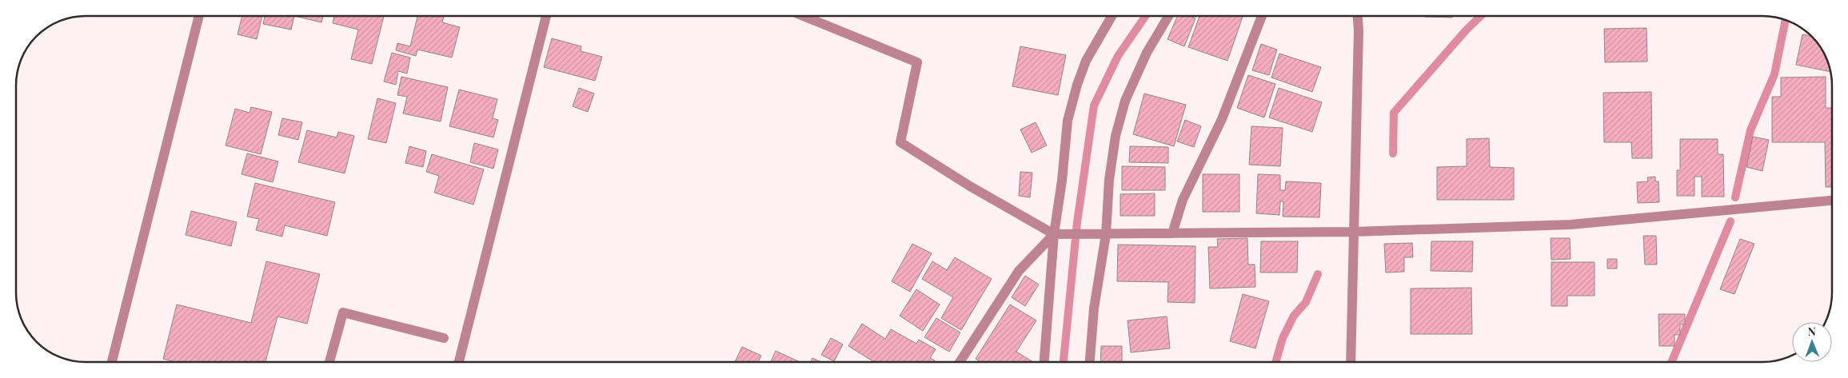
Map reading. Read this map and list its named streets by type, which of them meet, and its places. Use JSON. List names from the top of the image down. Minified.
{"north":"top"}
